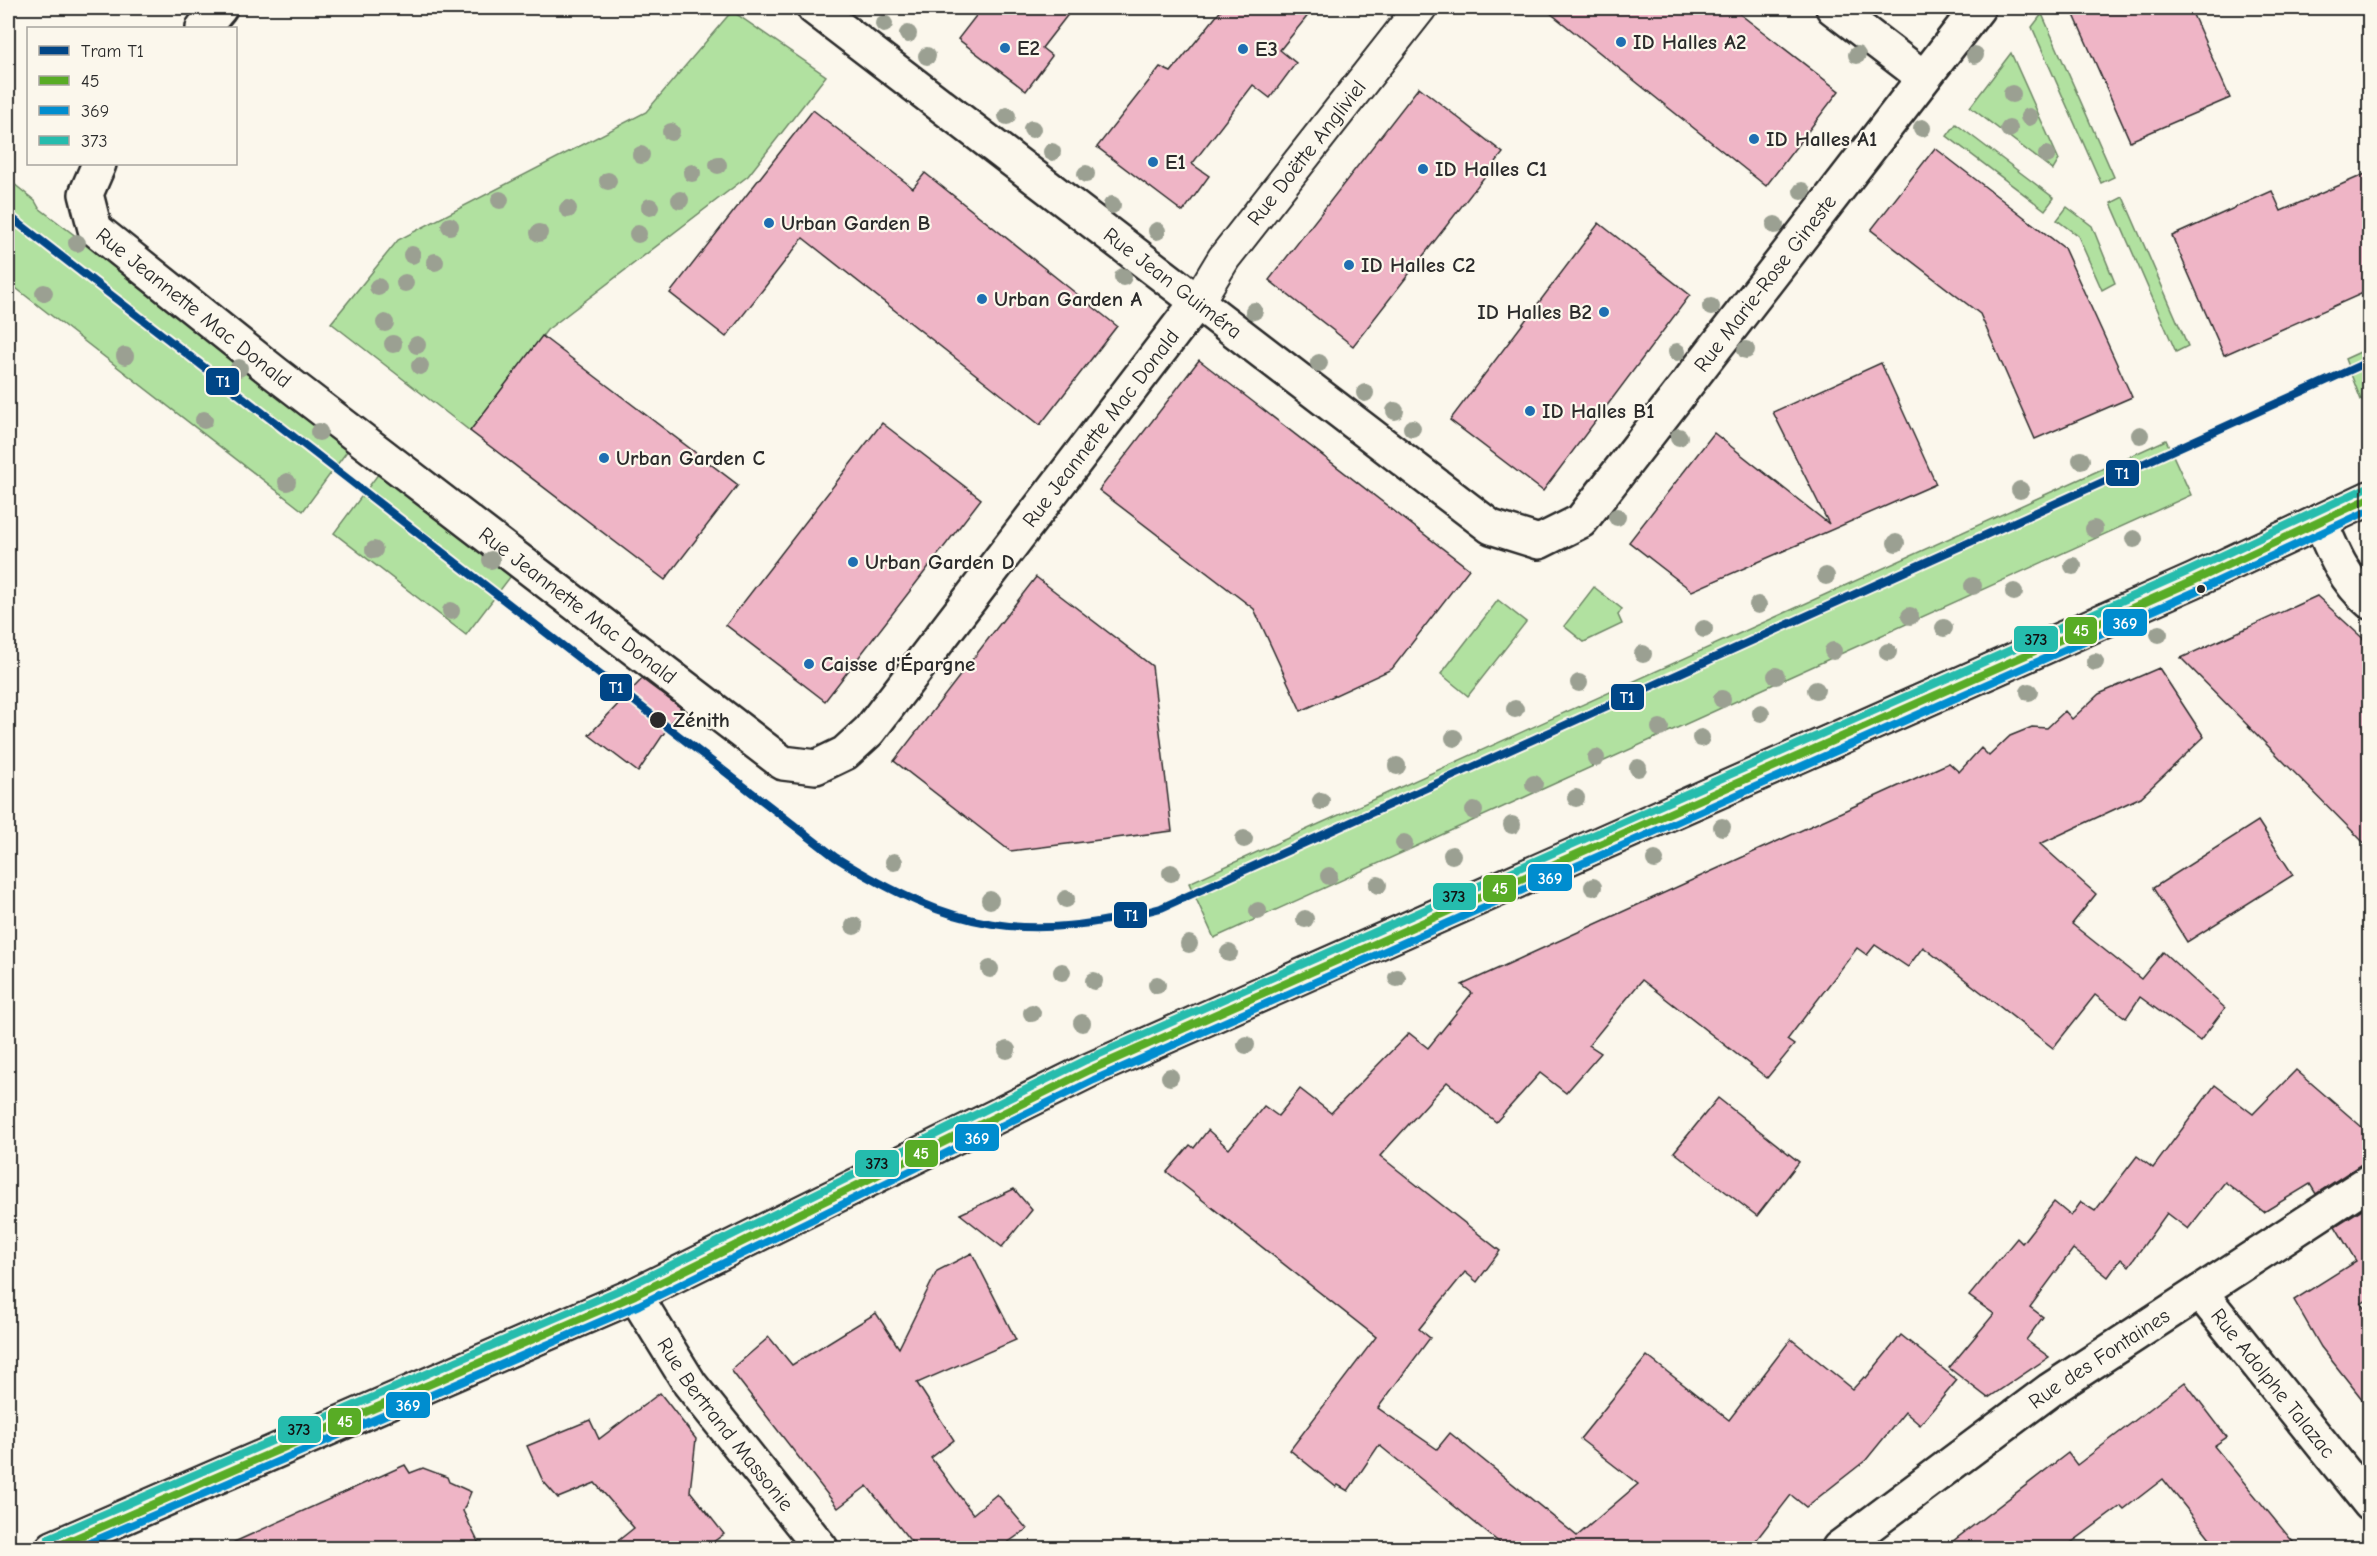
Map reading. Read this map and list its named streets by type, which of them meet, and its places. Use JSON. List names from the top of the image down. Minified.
{"streets":{"street":["Rue Doëtte Angliviel","Rue Jean Guiméra","Rue Marie-Rose Gineste","Rue Jeannette Mac Donald","Rue des Fontaines","Rue Adolphe Talazac","Rue Bertrand Massonie"]},"crossings":[["Rue Doëtte Angliviel","Rue Jean Guiméra"],["Rue Doëtte Angliviel","Rue Jeannette Mac Donald"],["Rue Jean Guiméra","Rue Marie-Rose Gineste"],["Rue Jean Guiméra","Rue Jeannette Mac Donald"],["Rue des Fontaines","Rue Adolphe Talazac"]],"places":["ID Halles A2","E2","E3","ID Halles A1","E1","ID Halles C1","Urban Garden B","ID Halles C2","Urban Garden A","ID Halles B2","ID Halles B1","Urban Garden C","Urban Garden D","Caisse d'Épargne","Zénith"],"lines":["tram line T1","transit line 373","transit line 45","transit line 369"],"legend":["Tram T1","45","369","373"]}
